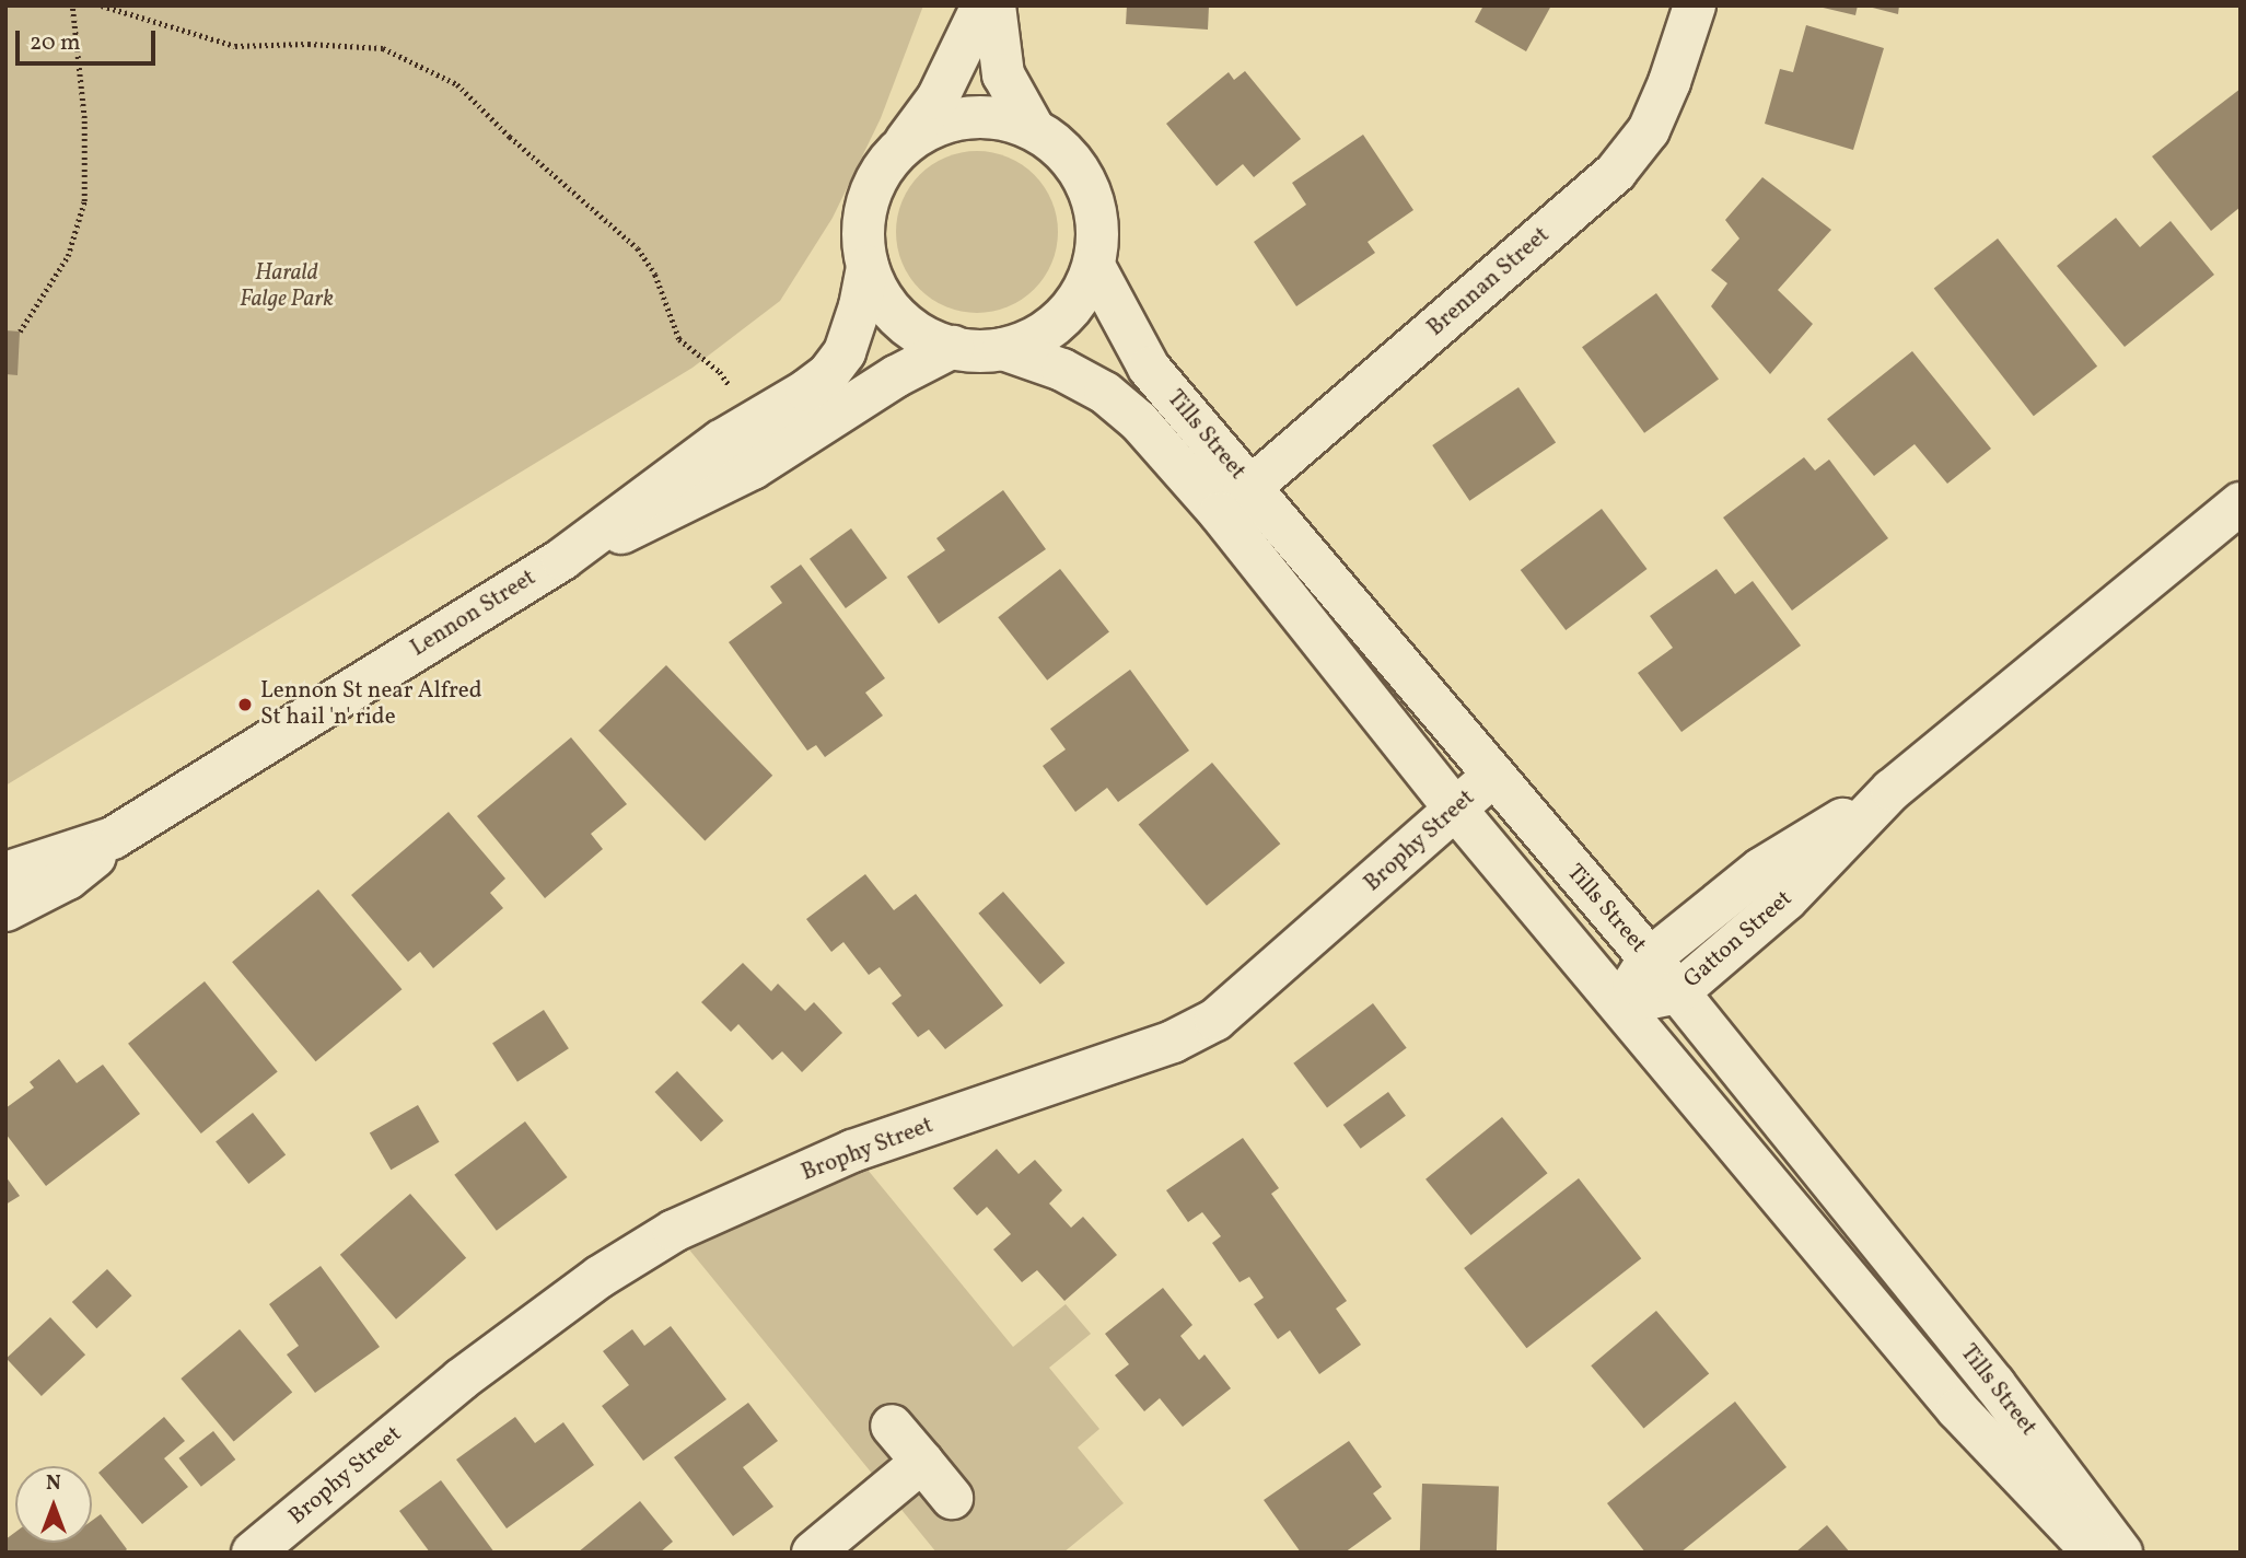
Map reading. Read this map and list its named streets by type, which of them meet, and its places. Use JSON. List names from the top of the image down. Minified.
{"streets":{"street":["Brennan Street","Tills Street","Lennon Street","Brophy Street","Gatton Street"]},"crossings":[["Brennan Street","Tills Street"],["Tills Street","Lennon Street"],["Tills Street","Brophy Street"],["Tills Street","Gatton Street"]],"parks":["Harald Falge Park"],"places":["Lennon St near Alfred St hail 'n' ride"],"scale_bar":"20 m","north":"top"}
